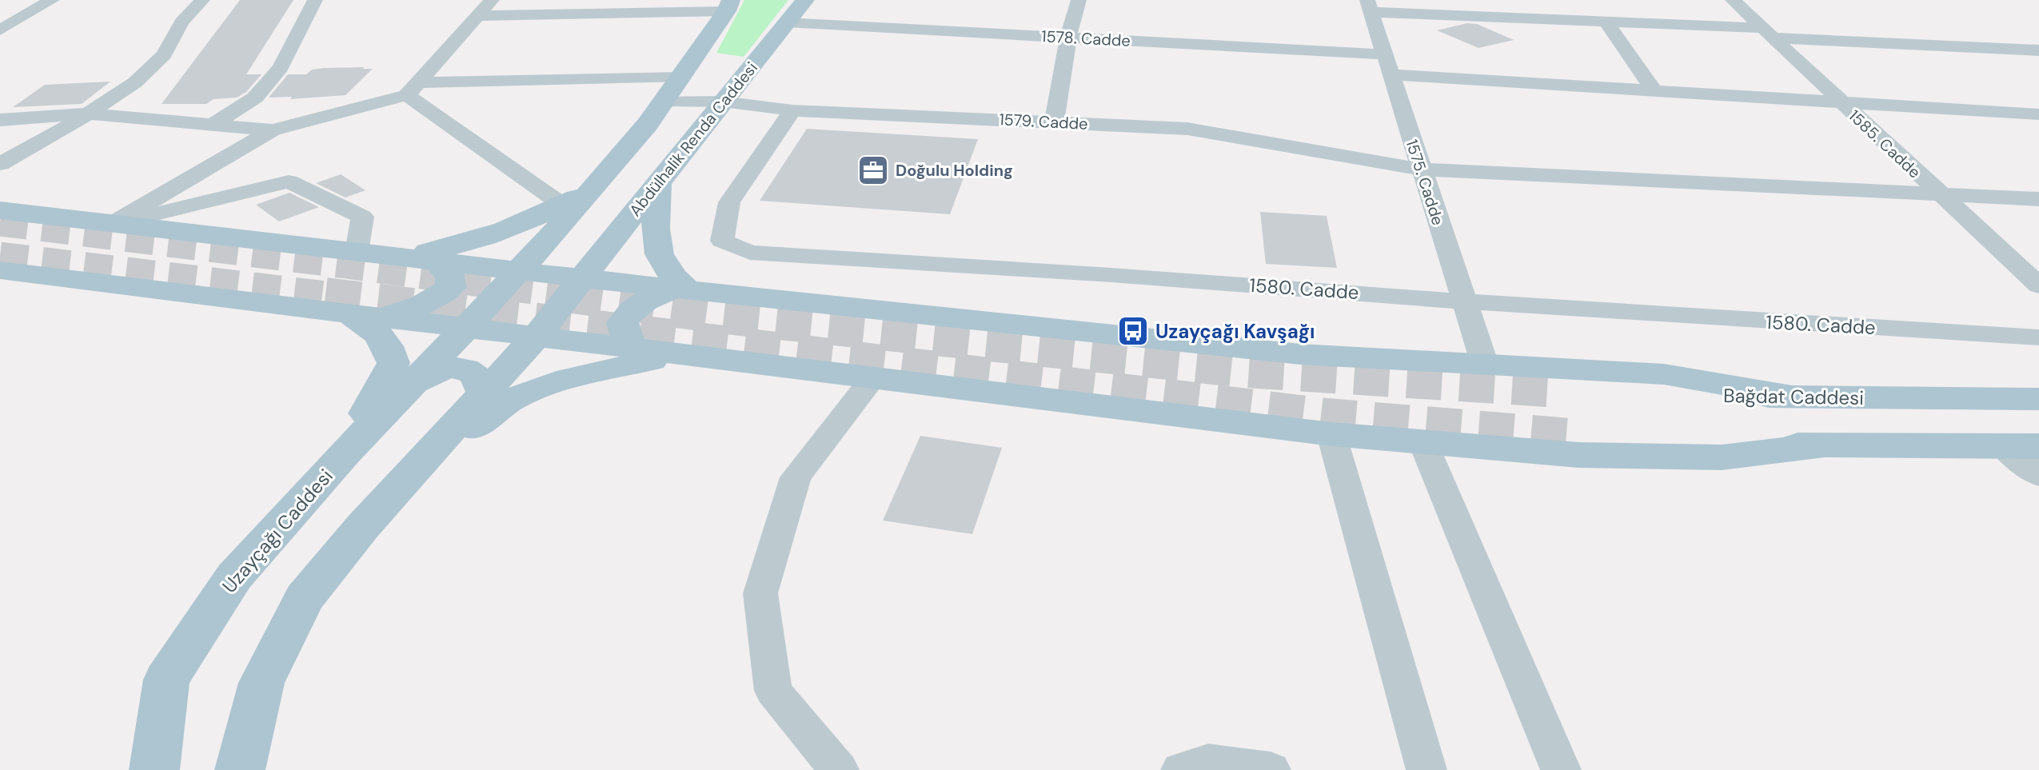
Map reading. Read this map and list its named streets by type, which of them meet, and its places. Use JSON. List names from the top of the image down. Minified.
{"streets":{"main road":["Abdülhalik Renda Caddesi","Bağdat Caddesi","Uzayçağı Caddesi"],"street":["1578. Cadde","1579. Cadde","1585. Cadde","1575. Cadde","1580. Cadde"]},"crossings":[["1578. Cadde","Abdülhalik Renda Caddesi"],["1578. Cadde","1585. Cadde"],["1578. Cadde","1575. Cadde"],["1579. Cadde","Abdülhalik Renda Caddesi"],["1579. Cadde","1585. Cadde"],["1579. Cadde","1575. Cadde"],["1579. Cadde","1580. Cadde"],["1575. Cadde","1580. Cadde"]],"places":{"office":["Doğulu Holding"],"bus stop":["Uzayçağı Kavşağı"]}}
